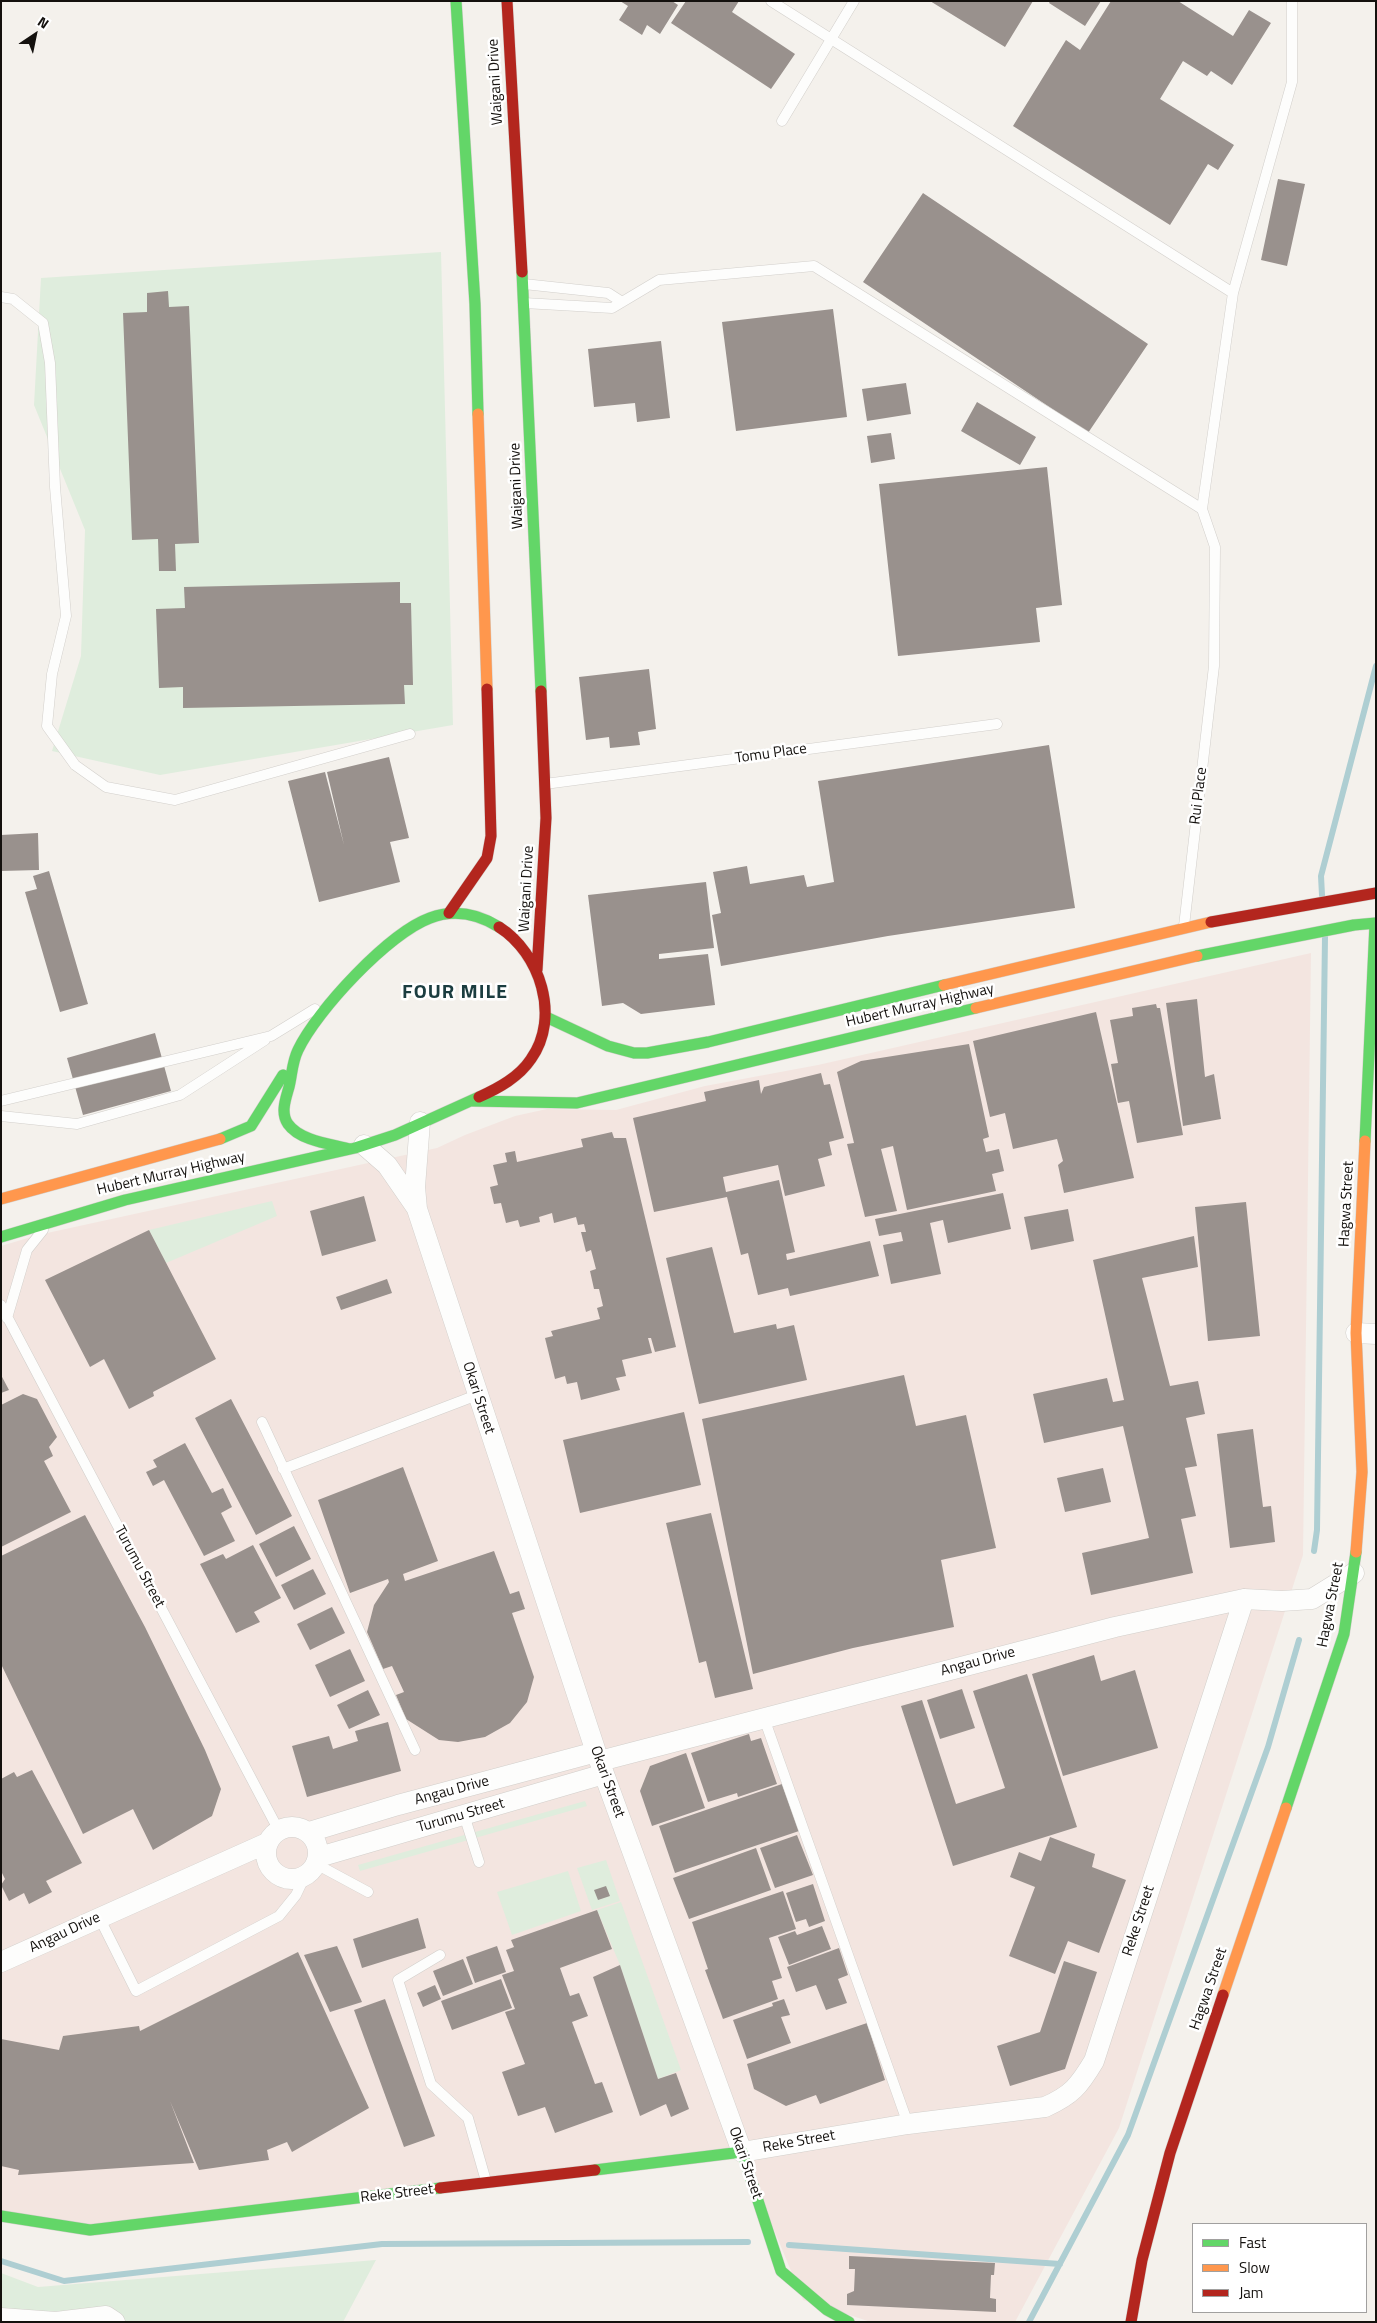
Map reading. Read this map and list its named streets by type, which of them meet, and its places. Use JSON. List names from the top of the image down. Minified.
{"streets":{"main road":["Waigani Drive","Hubert Murray Highway","Hagwa Street","Okari Street","Reke Street"],"street":["Turumu Street","Angau Drive"],"lane":["Tomu Place","Rui Place"]},"crossings":[["Waigani Drive","Tomu Place"],["Rui Place","Hubert Murray Highway"],["Hubert Murray Highway","Hagwa Street"],["Hubert Murray Highway","Okari Street"],["Hagwa Street","Angau Drive"],["Okari Street","Turumu Street"],["Okari Street","Angau Drive"],["Okari Street","Reke Street"],["Turumu Street","Angau Drive"],["Angau Drive","Reke Street"]],"districts":["FOUR MILE"],"legend":["Fast","Slow","Jam"],"north":"top right"}
